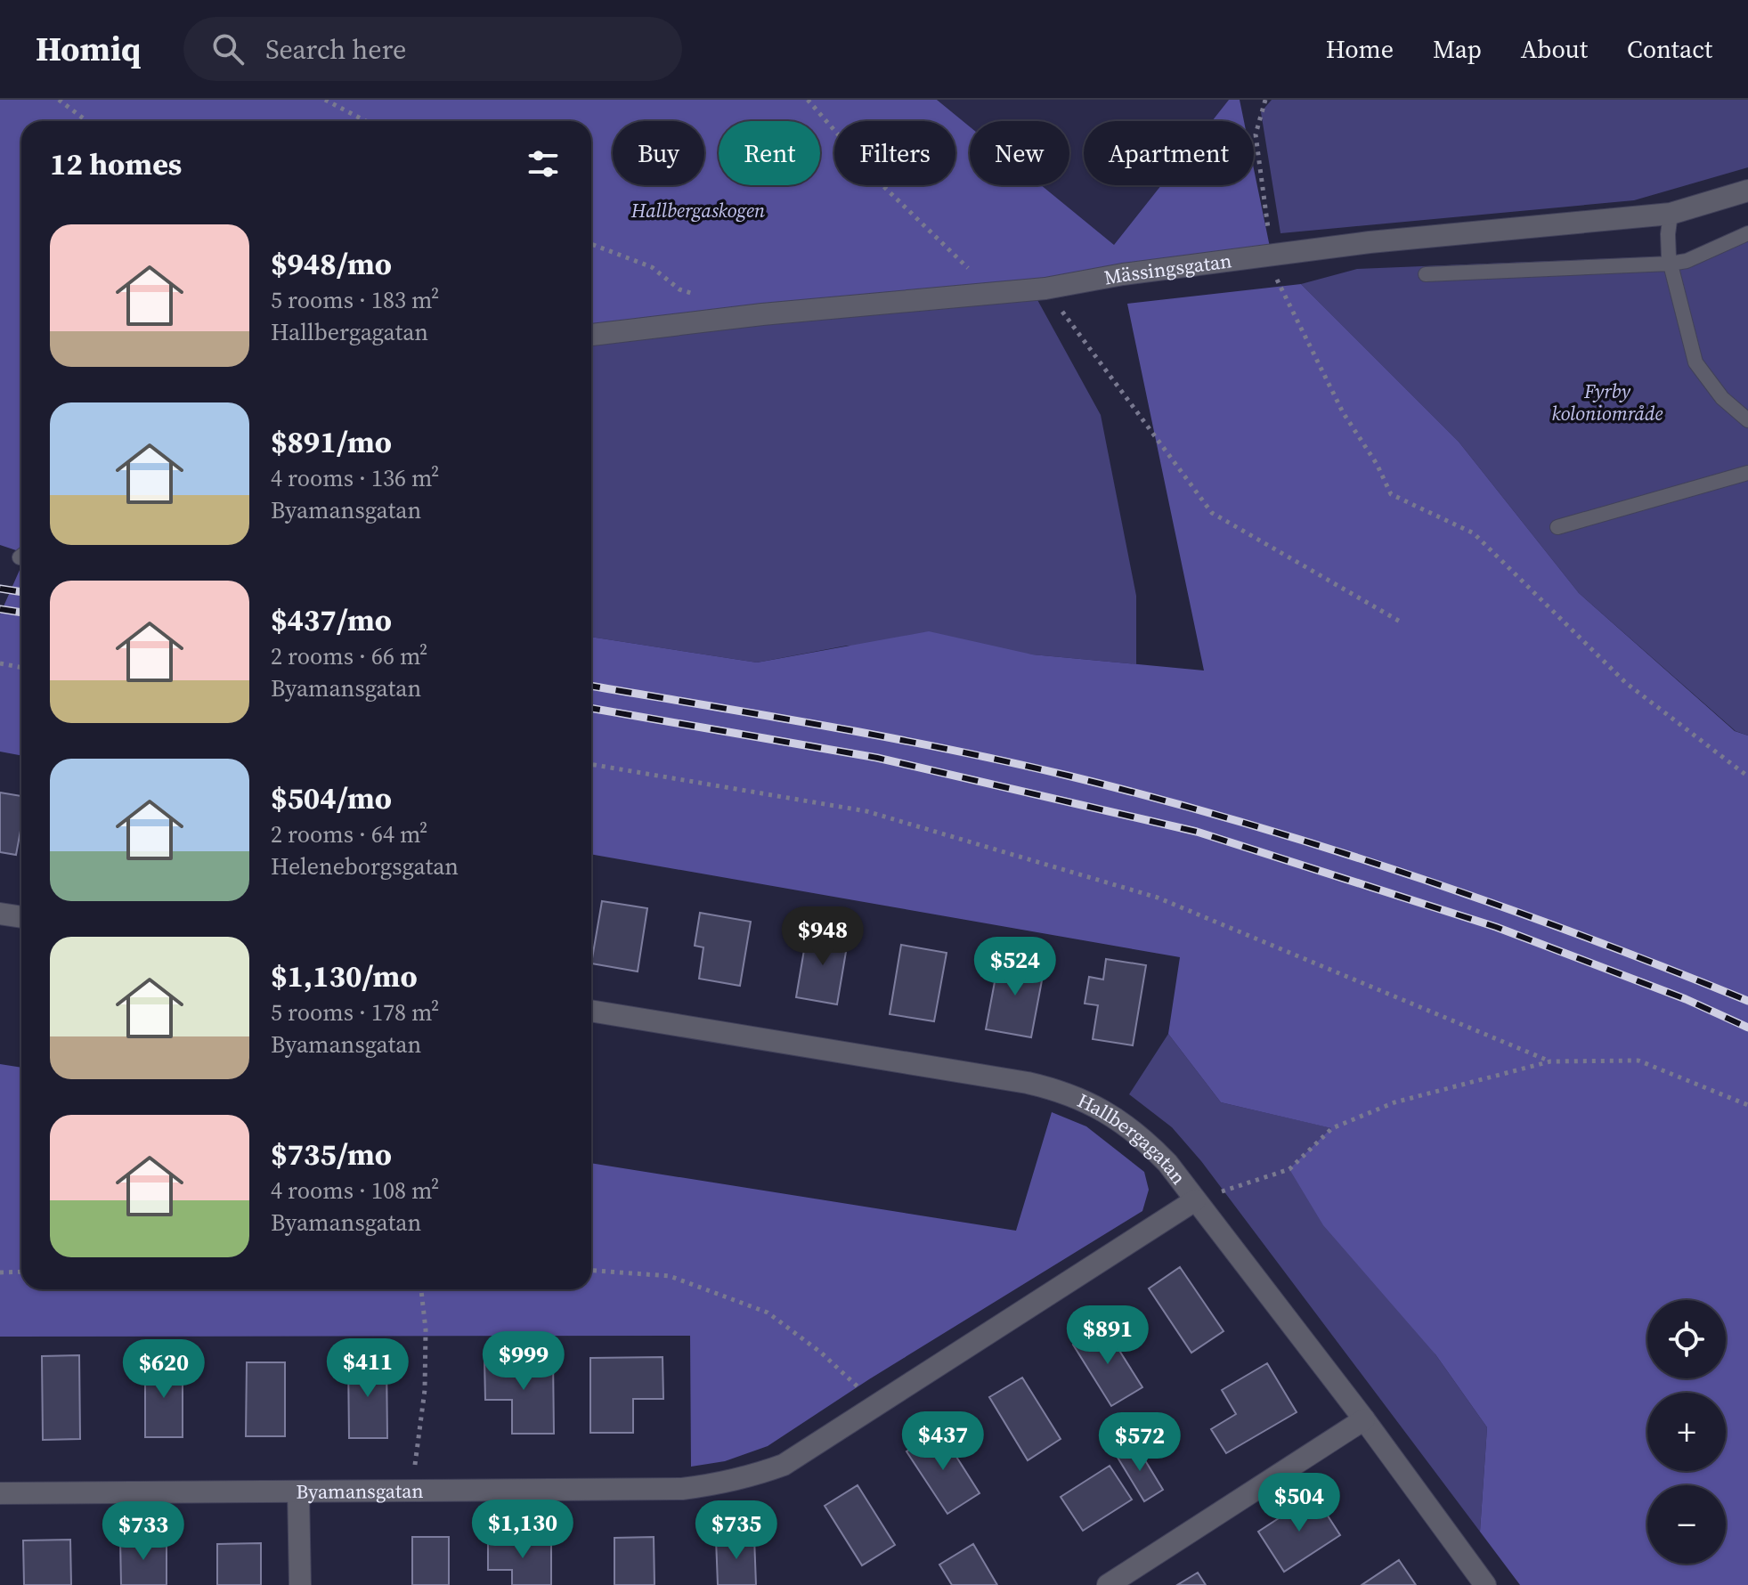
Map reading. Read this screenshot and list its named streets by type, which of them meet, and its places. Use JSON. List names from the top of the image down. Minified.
{"streets":{"street":["Mässingsgatan","Hallbergagatan","Byamansgatan"]},"crossings":[["Hallbergagatan","Byamansgatan"]],"parks":["Hallbergaskogen","Fyrby koloniområde"],"page":{"header":"Homiq","search":"Search here","nav":["Home","Map","About","Contact"],"chip":["Buy","Rent","Filters","New","Apartment"],"heading":"12 homes","list":[{"name":"$948/mo","note":"5 rooms · 183 m² · Hallbergagatan"},{"name":"$891/mo","note":"4 rooms · 136 m² · Byamansgatan"},{"name":"$437/mo","note":"2 rooms · 66 m² · Byamansgatan"},{"name":"$504/mo","note":"2 rooms · 64 m² · Heleneborgsgatan"},{"name":"$1,130/mo","note":"5 rooms · 178 m² · Byamansgatan"},{"name":"$735/mo","note":"4 rooms · 108 m² · Byamansgatan"}],"price":["$948","$524","$891","$999","$411","$620","$437","$572","$504","$1,130","$735","$733"],"map_buttons":["+","−"]}}
